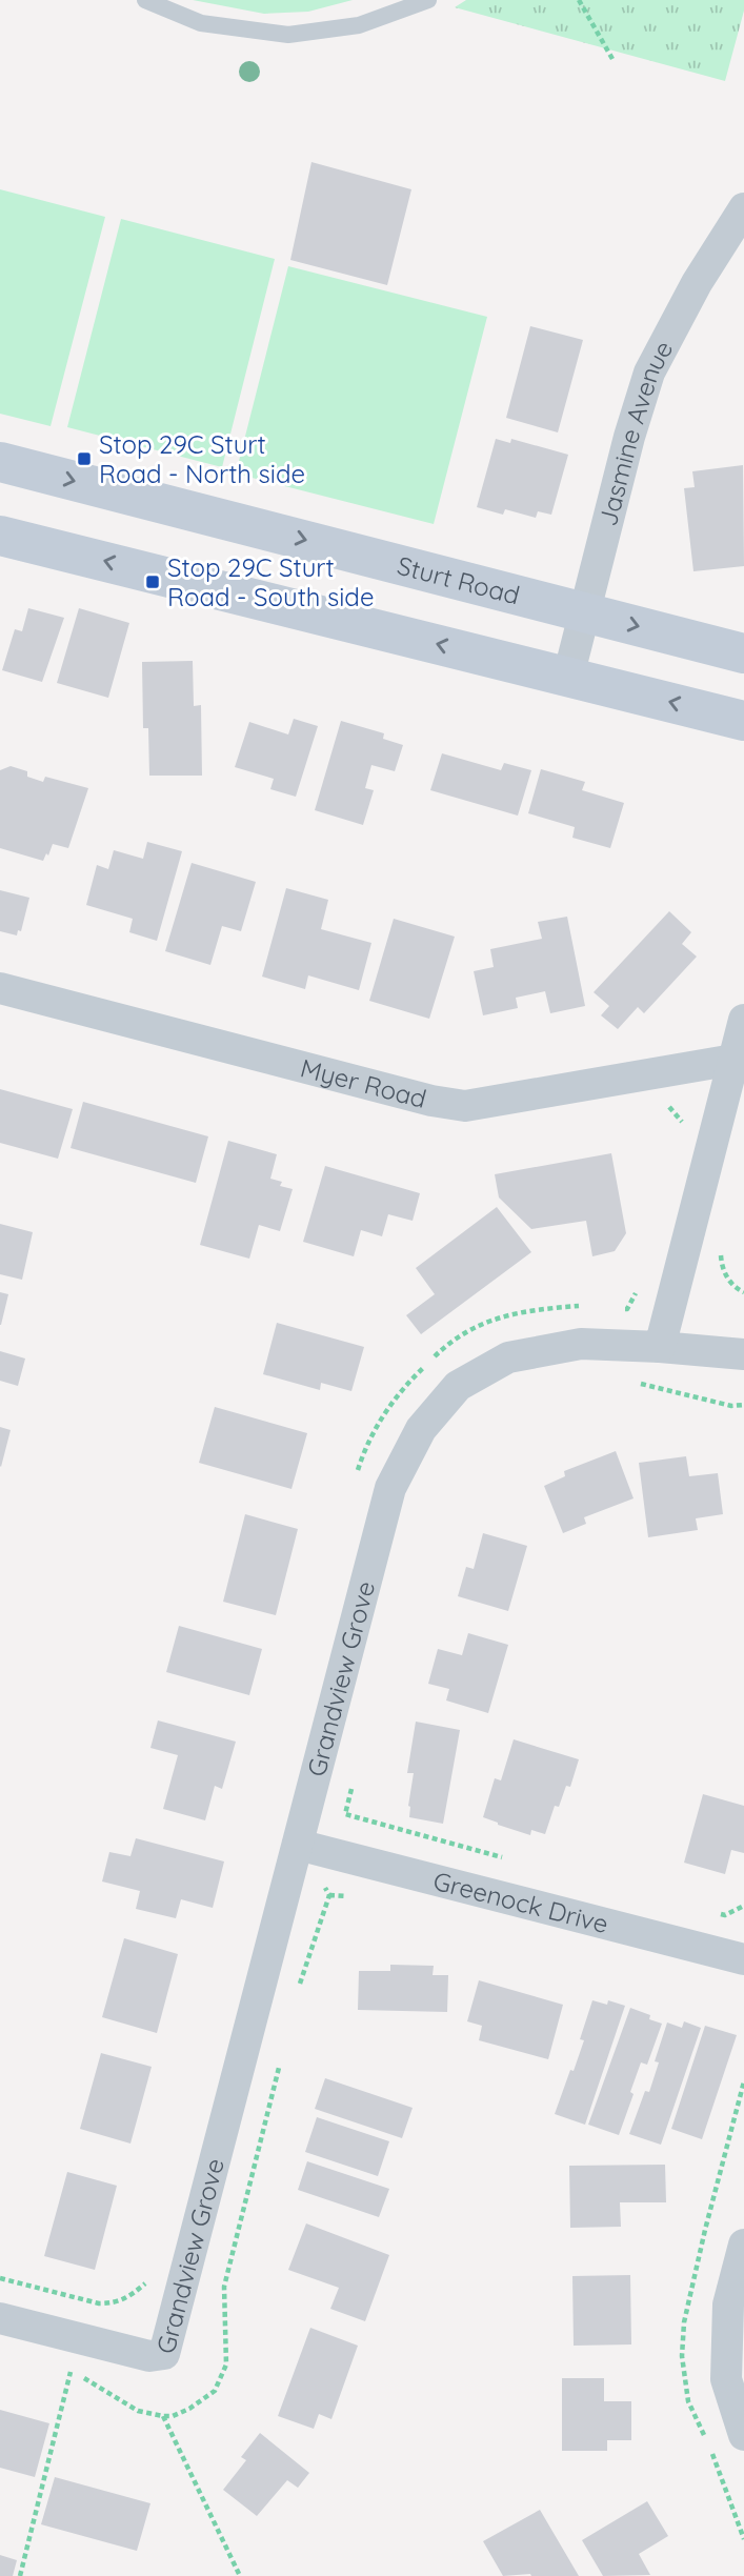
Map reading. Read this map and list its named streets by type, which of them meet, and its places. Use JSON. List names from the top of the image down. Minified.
{"streets":{"main road":["Sturt Road"],"street":["Jasmine Avenue","Myer Road","Grandview Grove","Greenock Drive"]},"crossings":[["Jasmine Avenue","Sturt Road"],["Grandview Grove","Greenock Drive"]],"places":{"transit":["Stop 29C Sturt Road - North side","Stop 29C Sturt Road - South side"]}}
